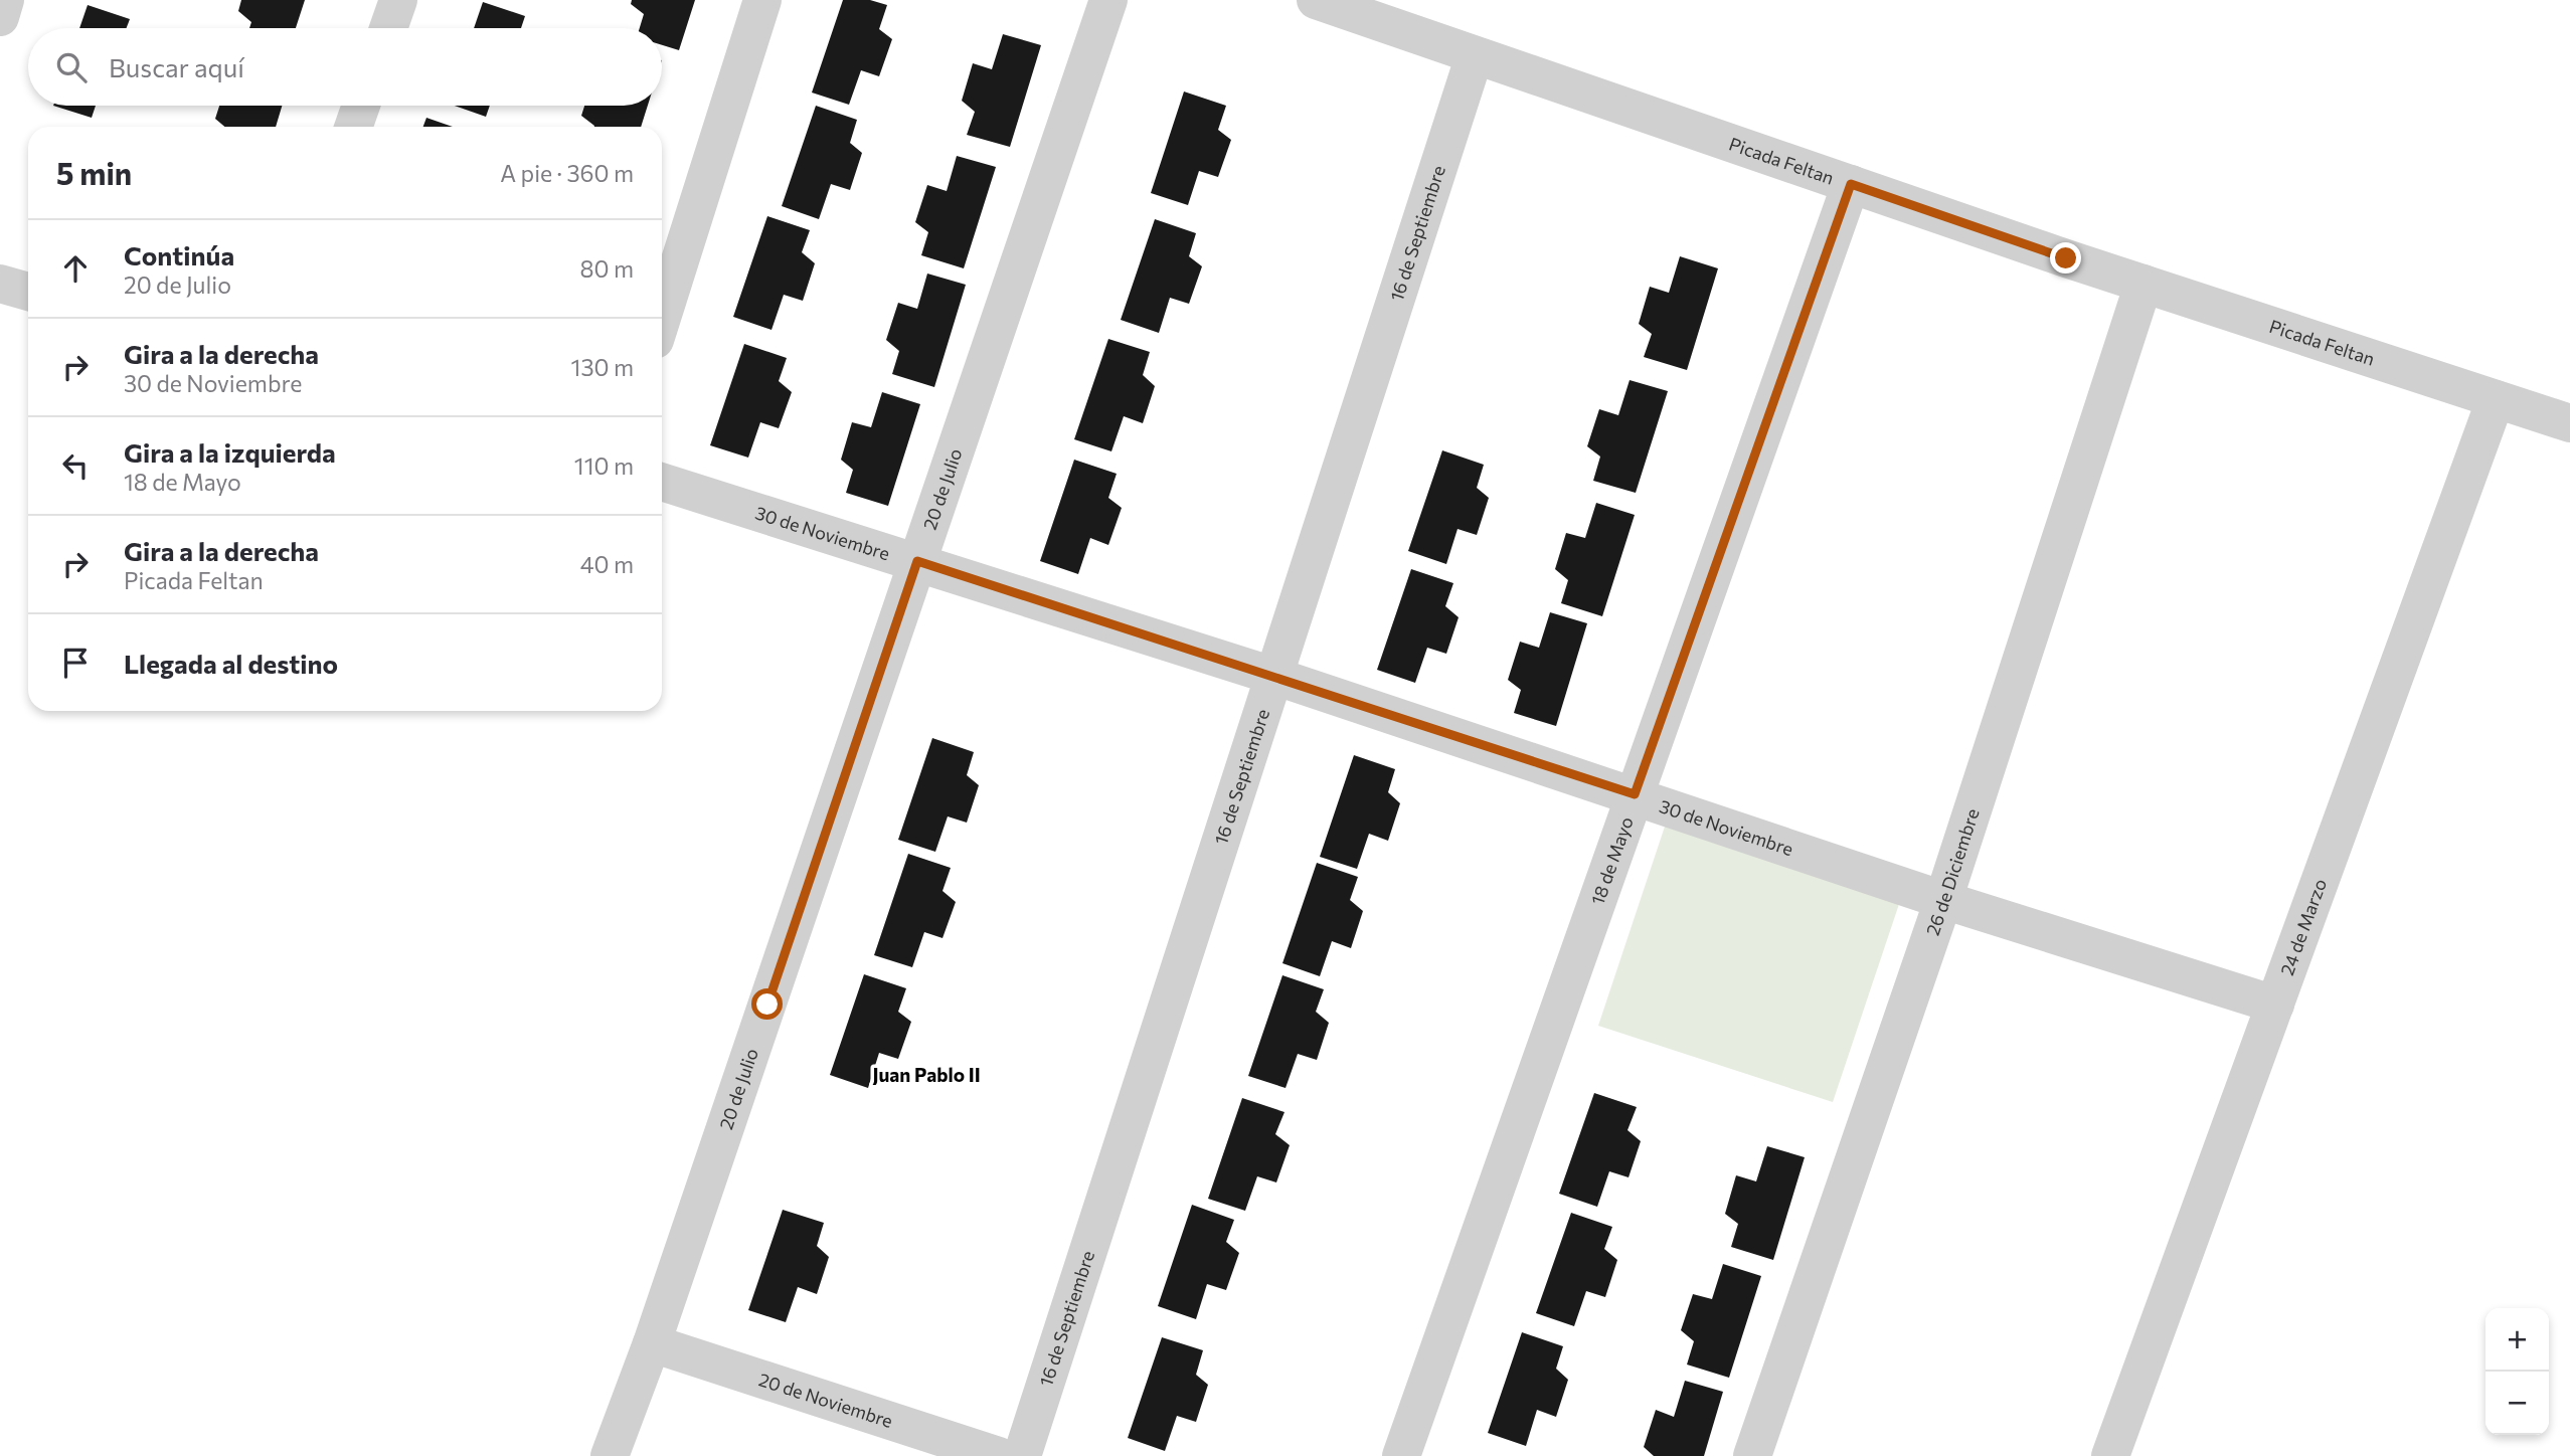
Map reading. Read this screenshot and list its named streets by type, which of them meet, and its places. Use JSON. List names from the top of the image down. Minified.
{"streets":{"street":["Picada Feltan","16 de Septiembre","20 de Julio","30 de Noviembre","18 de Mayo","26 de Diciembre","24 de Marzo","20 de Noviembre"]},"crossings":[["Picada Feltan","16 de Septiembre"],["Picada Feltan","18 de Mayo"],["Picada Feltan","26 de Diciembre"],["Picada Feltan","24 de Marzo"],["16 de Septiembre","30 de Noviembre"],["20 de Julio","30 de Noviembre"],["20 de Julio","20 de Noviembre"],["30 de Noviembre","18 de Mayo"],["30 de Noviembre","26 de Diciembre"],["30 de Noviembre","24 de Marzo"]],"districts":["Juan Pablo II"],"page":{"search":"Buscar aquí","heading":["5 min","A pie · 360 m"],"list":[["Continúa","20 de Julio","80 m"],["Gira a la derecha","30 de Noviembre","130 m"],["Gira a la izquierda","18 de Mayo","110 m"],["Gira a la derecha","Picada Feltan","40 m"],"Llegada al destino"],"map_buttons":["+","−"]}}
